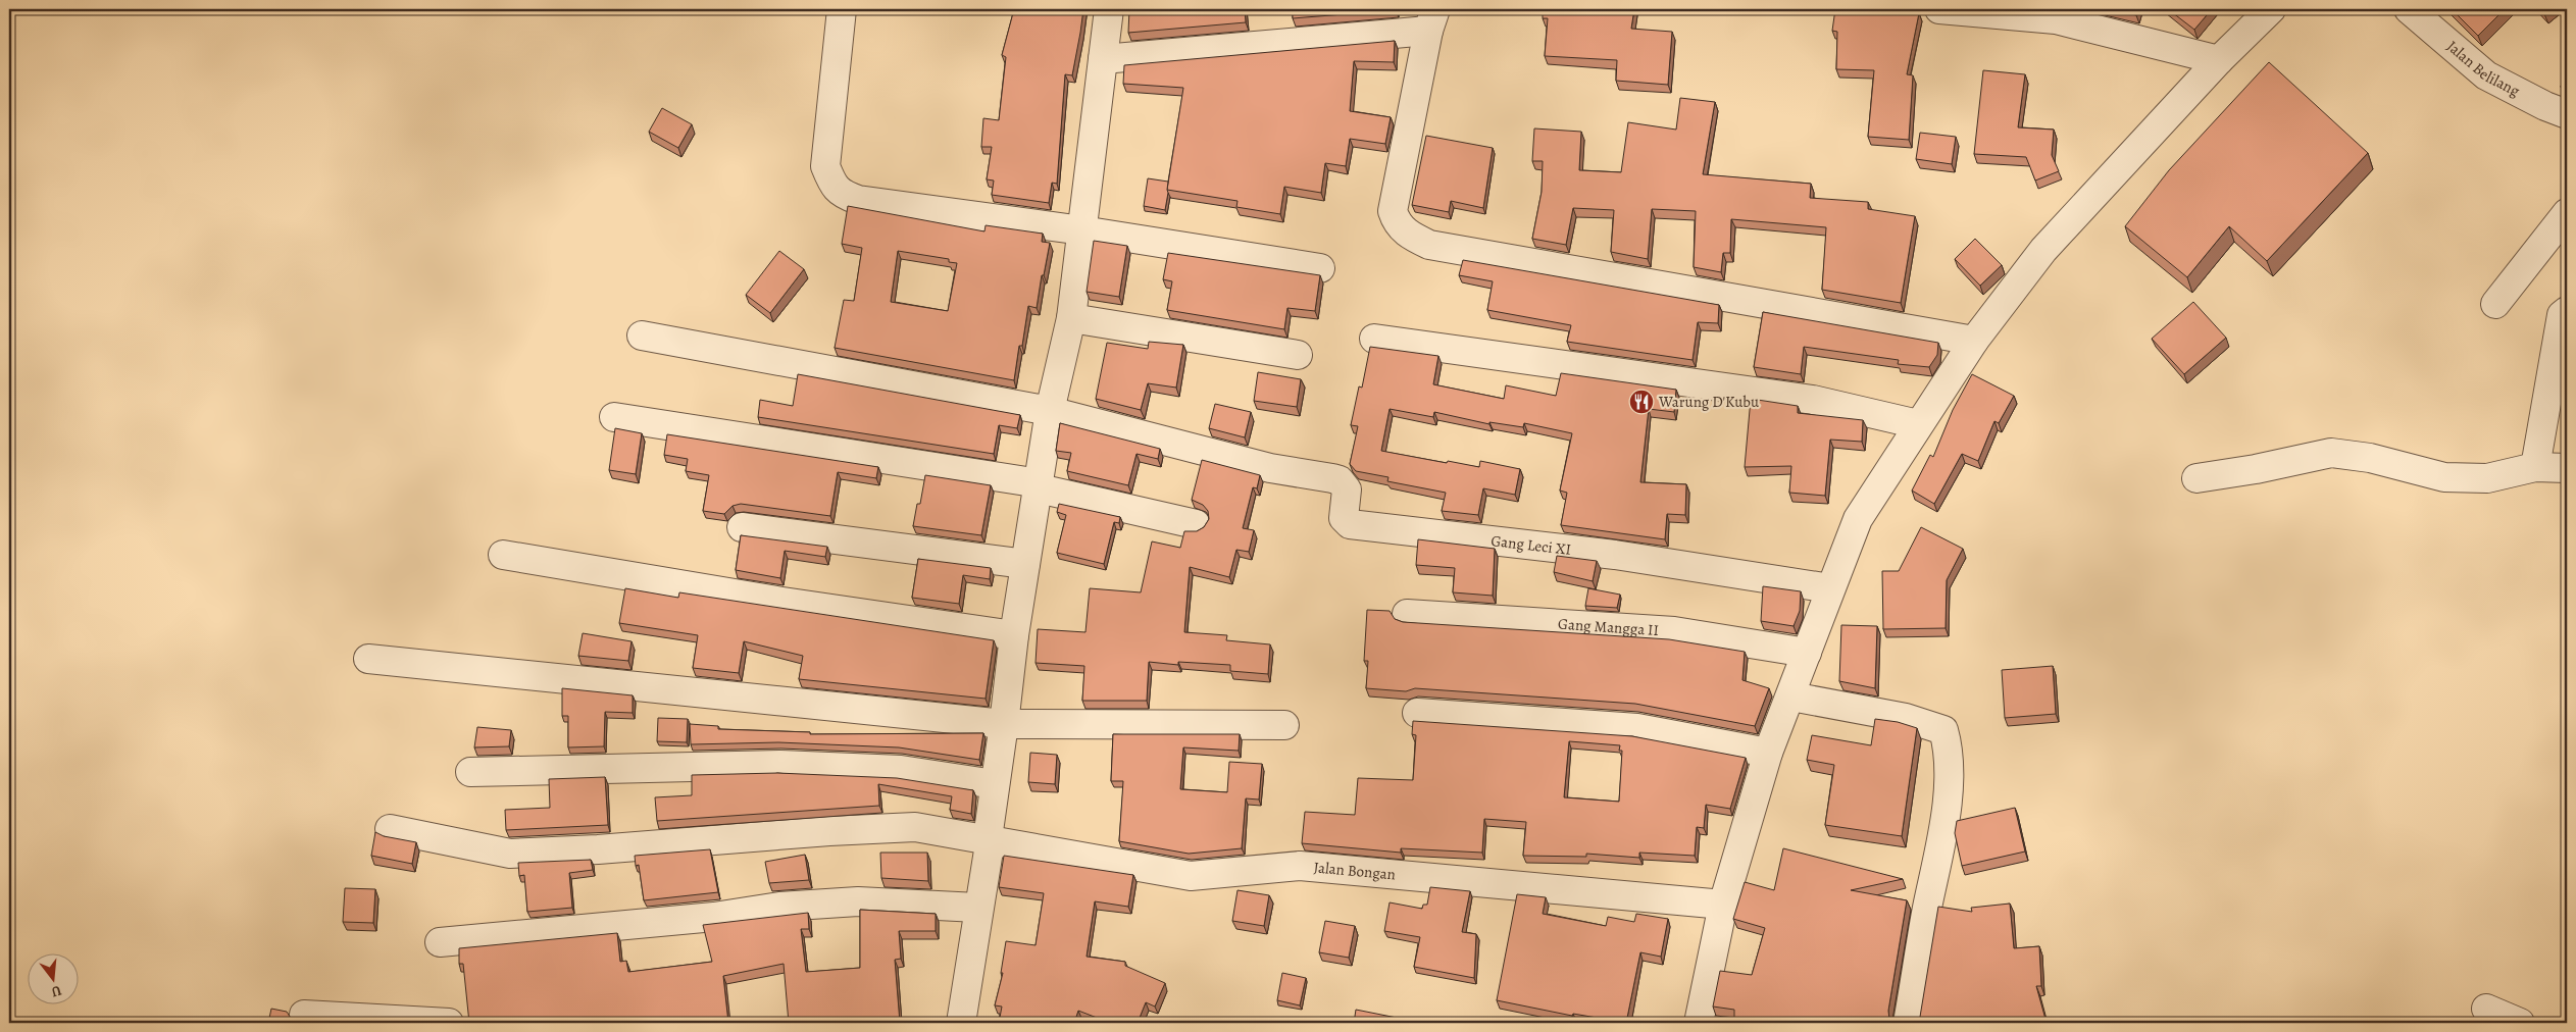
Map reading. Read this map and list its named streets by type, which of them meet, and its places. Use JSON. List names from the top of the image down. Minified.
{"streets":{"street":["Jalan Belilang","Gang Leci XI","Gang Mangga II","Jalan Bongan"]},"places":{"restaurant":["Warung D'Kubu"]},"north":"bottom"}
